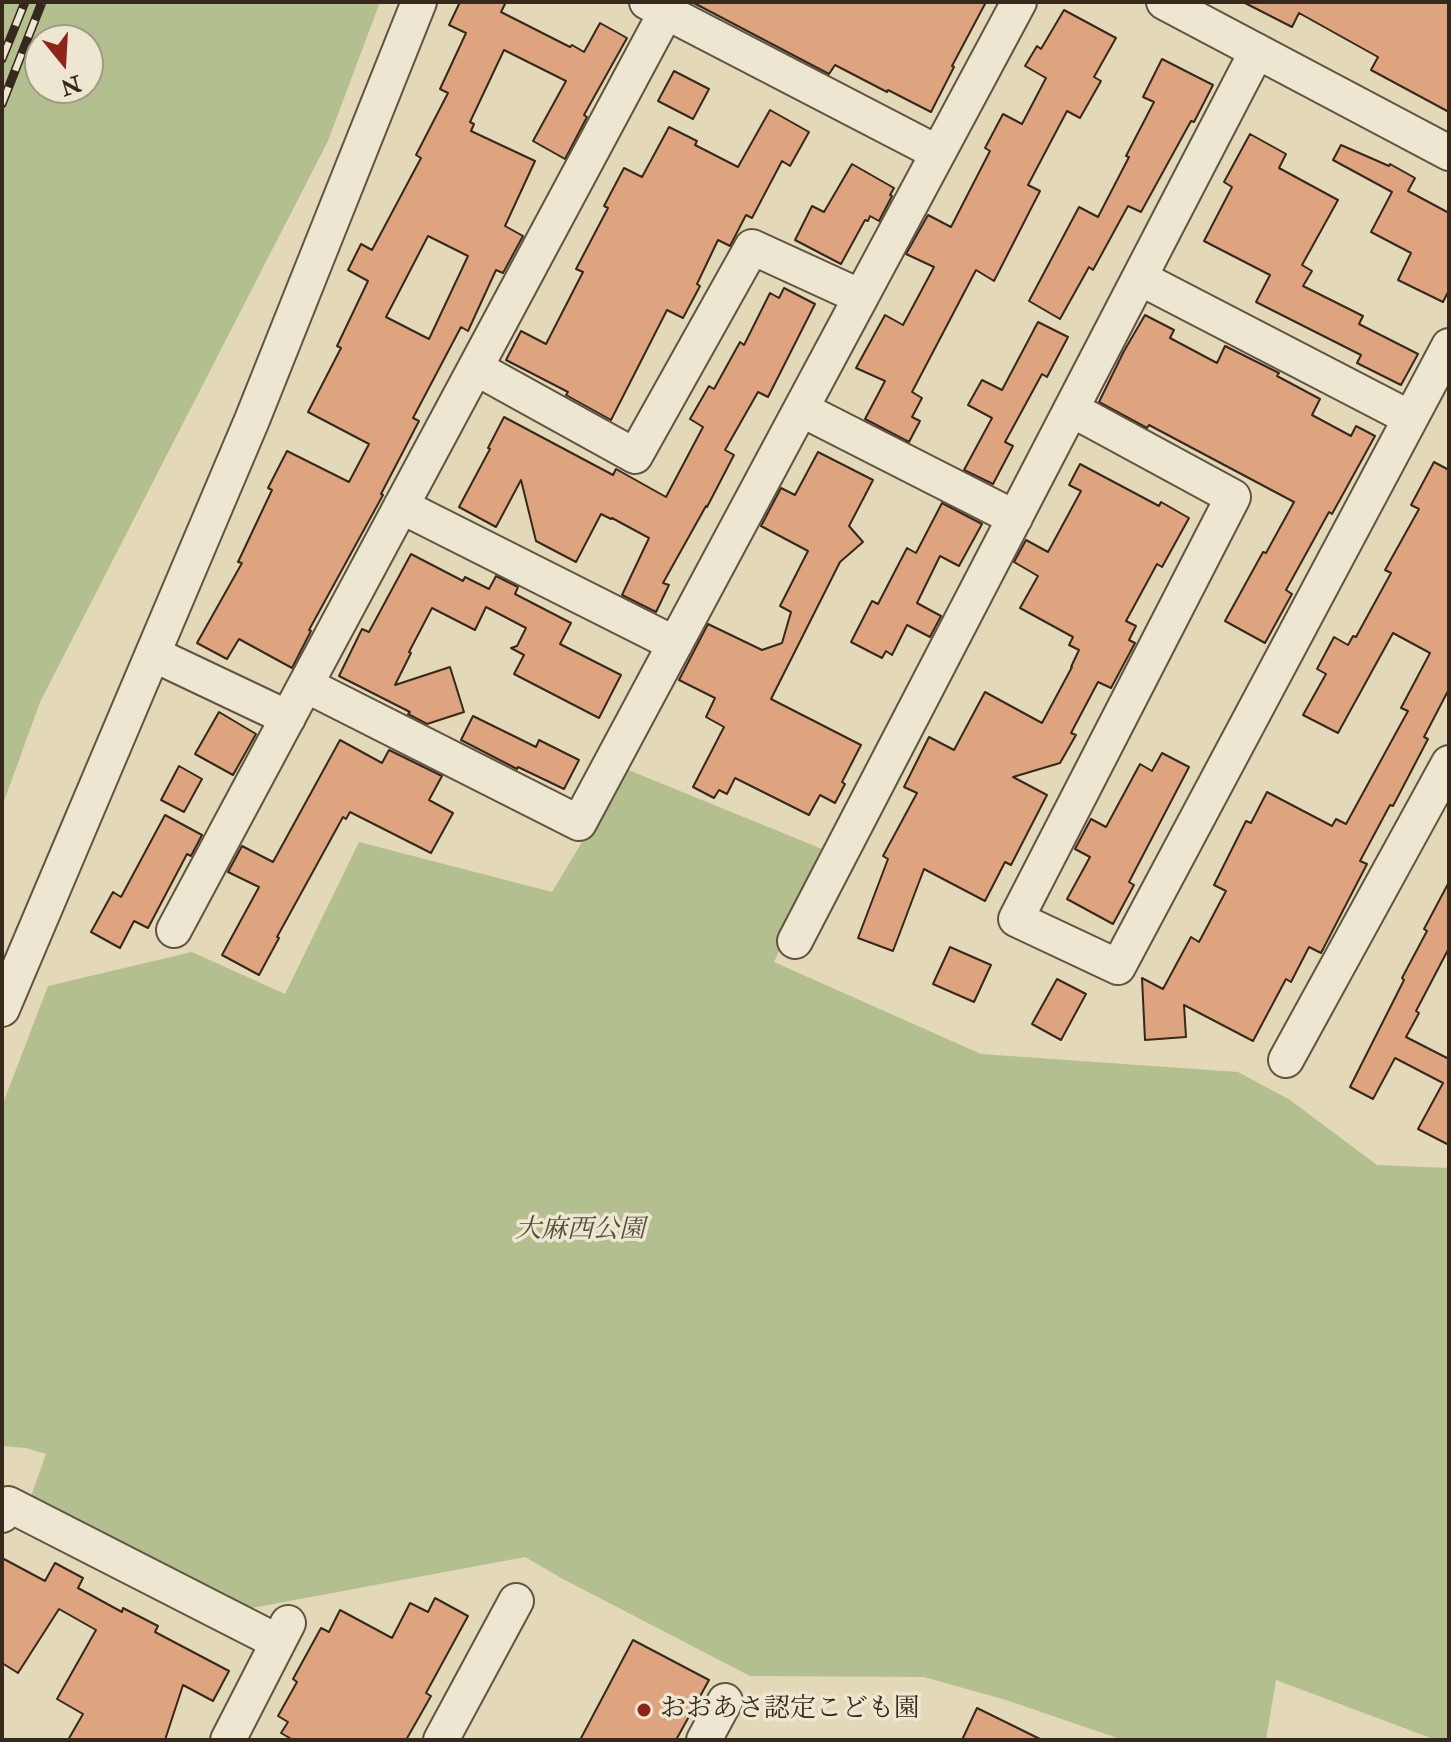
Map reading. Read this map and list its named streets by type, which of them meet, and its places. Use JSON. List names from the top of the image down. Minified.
{"parks":["大麻西公園"],"places":["おおあさ認定こども園"],"north":"bottom"}
